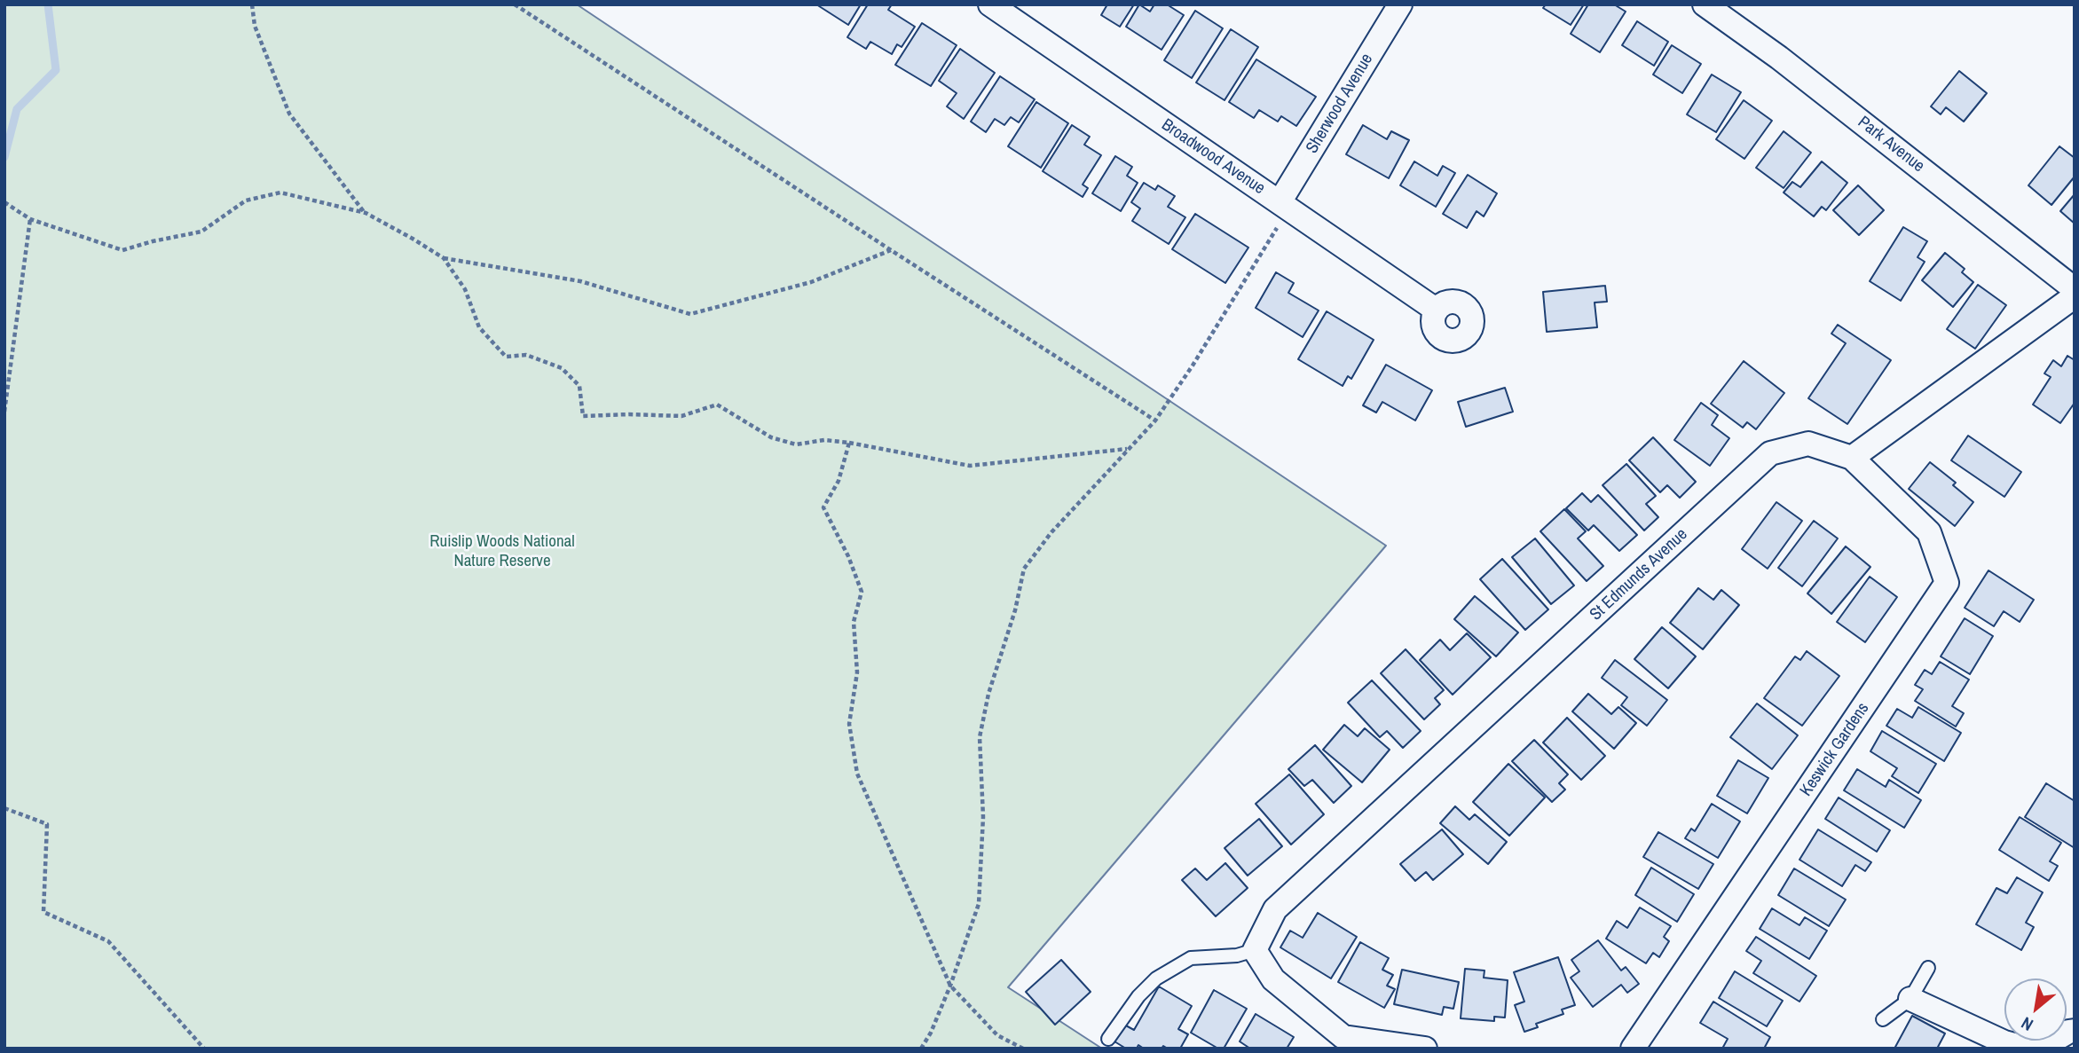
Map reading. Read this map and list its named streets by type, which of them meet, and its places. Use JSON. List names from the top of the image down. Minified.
{"streets":{"street":["Sherwood Avenue","Park Avenue","Broadwood Avenue","St Edmunds Avenue","Keswick Gardens"]},"crossings":[["Sherwood Avenue","Broadwood Avenue"],["St Edmunds Avenue","Keswick Gardens"]],"parks":["Ruislip Woods National Nature Reserve"],"north":"bottom left"}
